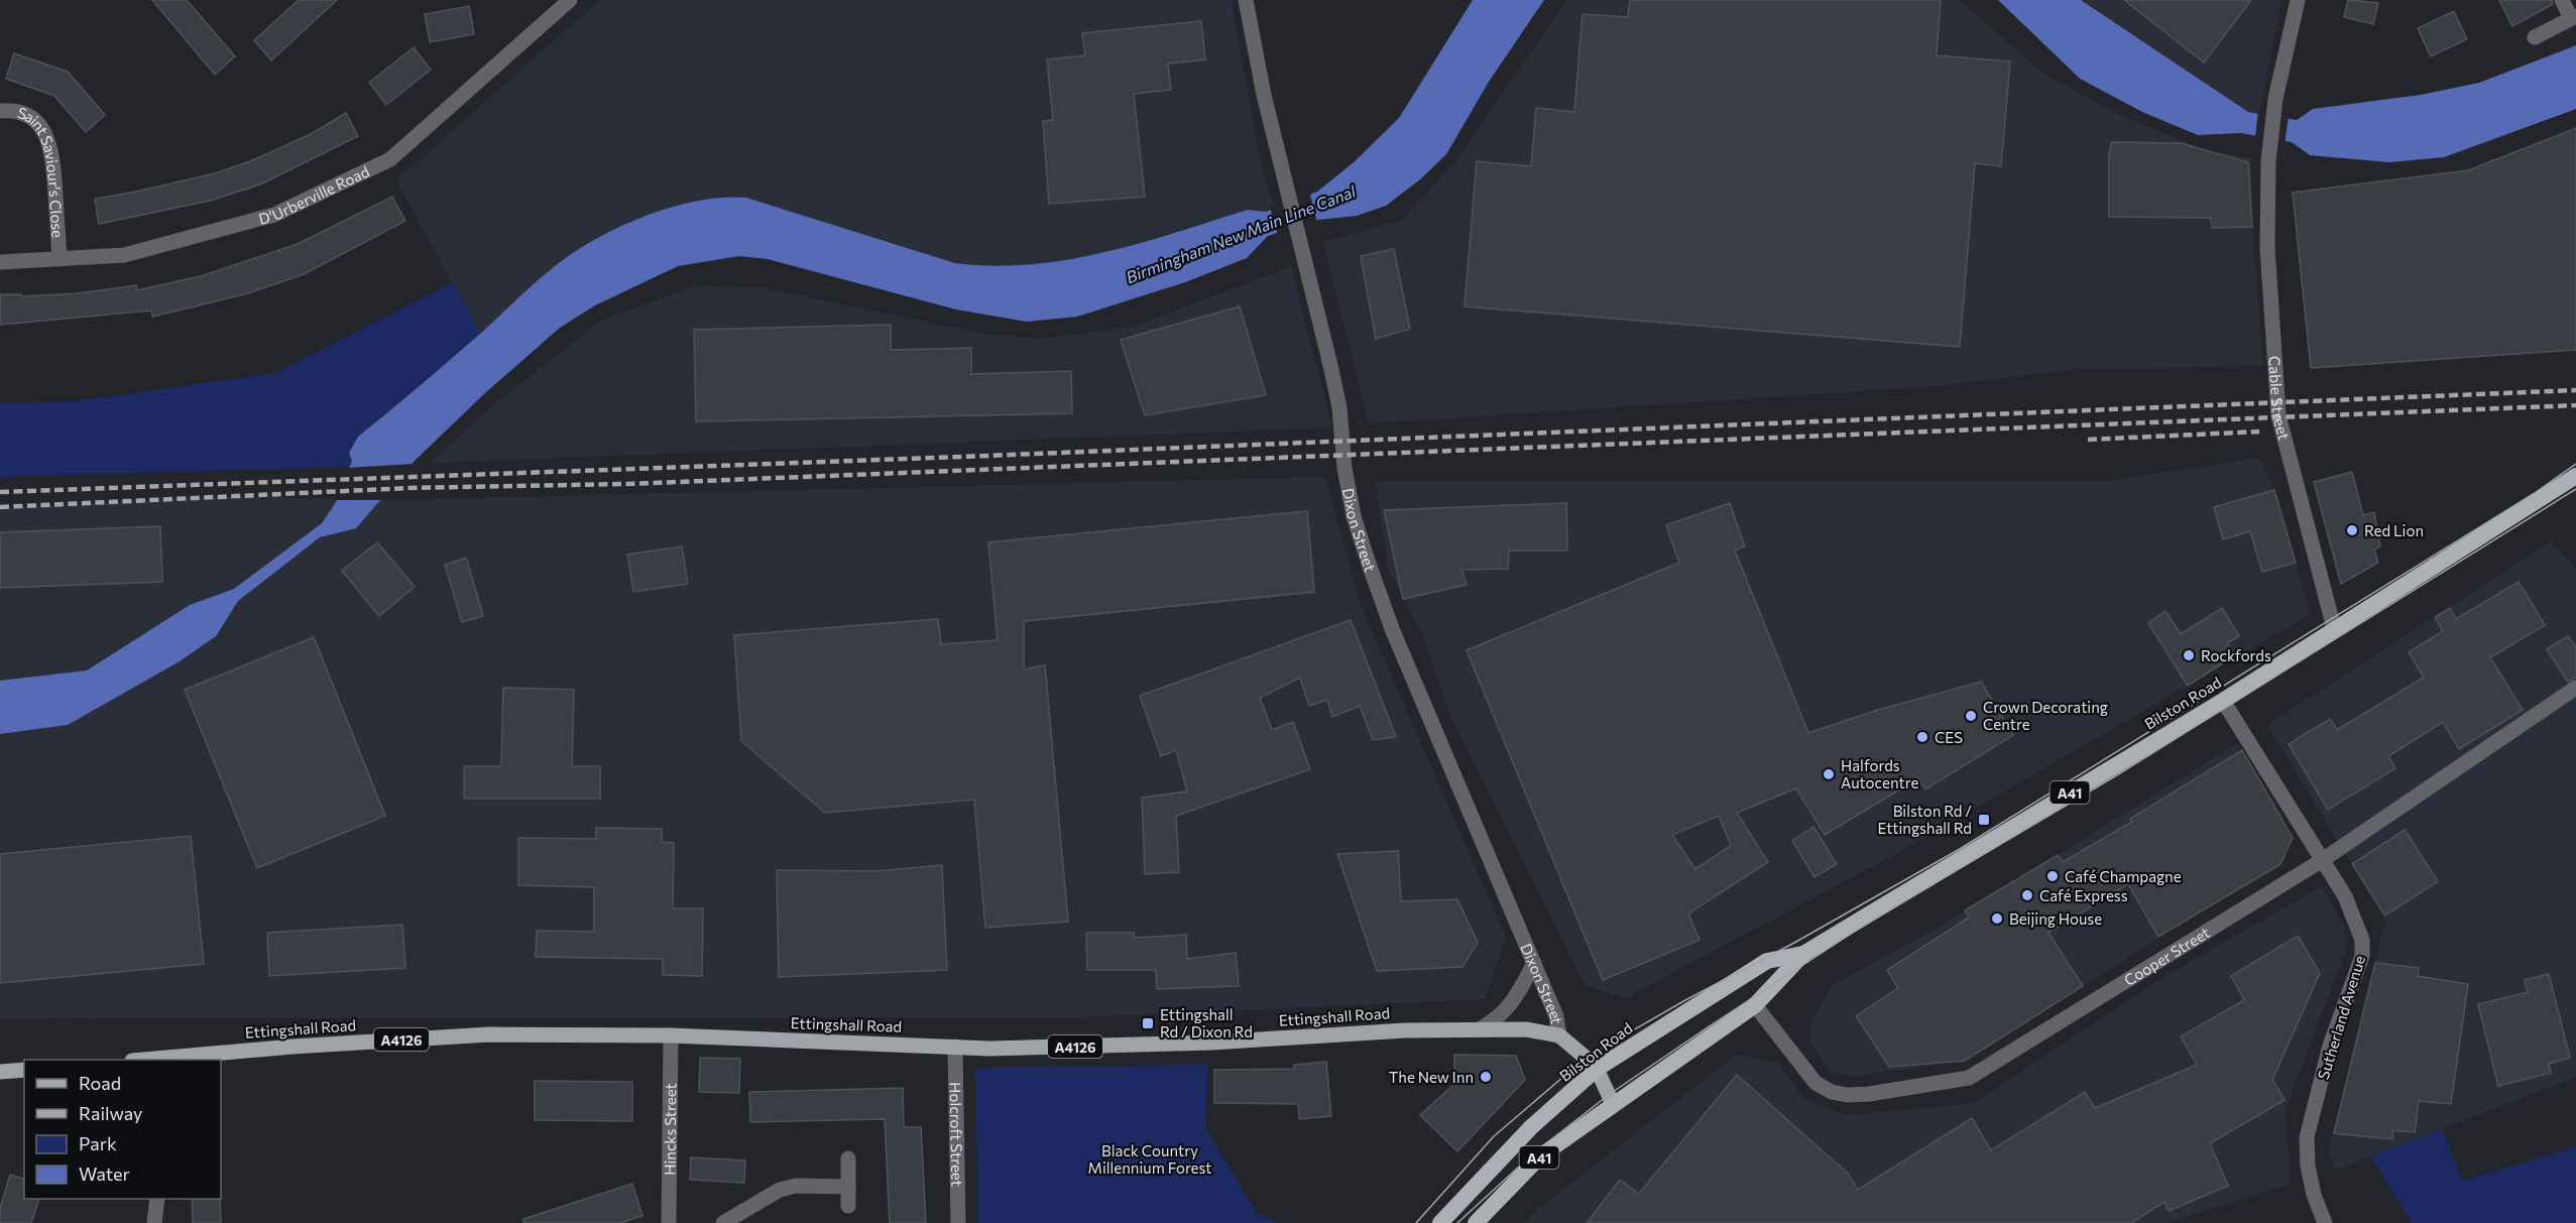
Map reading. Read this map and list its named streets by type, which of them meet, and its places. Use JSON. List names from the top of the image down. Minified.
{"streets":{"highway":["Bilston Road","A41"],"main road":["Ettingshall Road","A4126"],"street":["Saint Saviour's Close","D'Urberville Road","Cable Street","Dixon Street","Cooper Street","Sutherland Avenue","Hincks Street","Holcroft Street"]},"crossings":[["Saint Saviour's Close","D'Urberville Road"],["Cable Street","Bilston Road"],["Dixon Street","Ettingshall Road"],["Bilston Road","Cooper Street"],["Bilston Road","Sutherland Avenue"],["Cooper Street","Sutherland Avenue"],["Ettingshall Road","Hincks Street"],["Ettingshall Road","Holcroft Street"]],"water":["Birmingham New Main Line Canal"],"parks":["Black Country Millennium Forest"],"places":{"other":["Red Lion","Rockfords","Crown Decorating Centre","CES","Halfords Autocentre","Café Champagne","Café Express","Beijing House","The New Inn"],"transit":["Bilston Rd / Ettingshall Rd","Ettingshall Rd / Dixon Rd"]},"legend":["Road","Railway","Park","Water"]}
